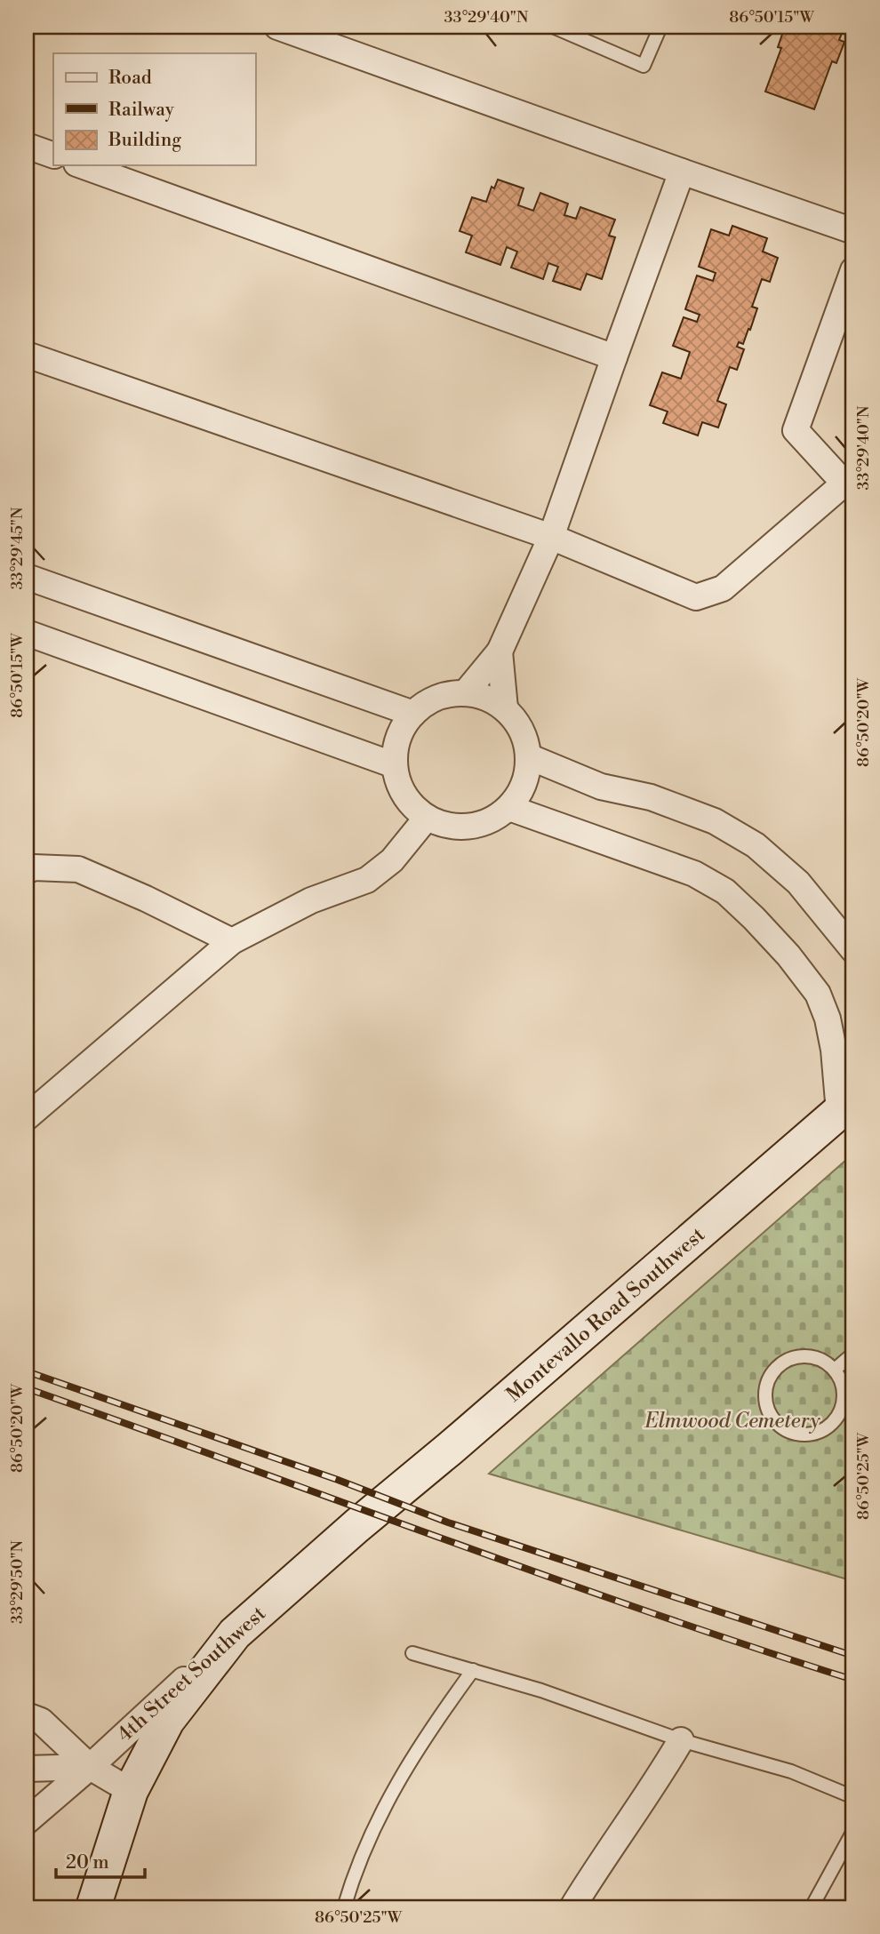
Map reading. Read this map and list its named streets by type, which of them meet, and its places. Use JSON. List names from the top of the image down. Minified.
{"streets":{"main road":["Montevallo Road Southwest","4th Street Southwest"]},"crossings":[["Montevallo Road Southwest","4th Street Southwest"]],"parks":["Elmwood Cemetery"],"legend":["Road","Railway","Building"],"scale_bar":"20 m","coordinates":["33°29'40\"N","86°50'15\"W","33°29'45\"N","86°50'20\"W","86°50'25\"W","33°29'50\"N"]}
